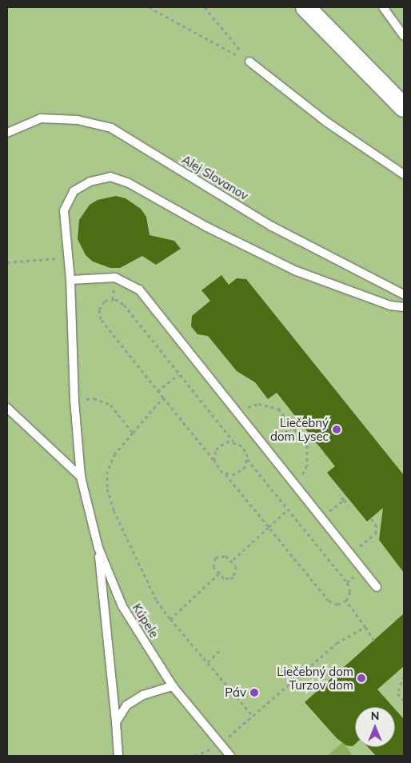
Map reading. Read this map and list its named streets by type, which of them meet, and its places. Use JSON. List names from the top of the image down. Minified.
{"streets":{"lane":["Alej Slovanov","Kúpele"]},"places":["Liečebný dom Lysec","Liečebný dom Turzov dom","Páv"],"north":"top"}
